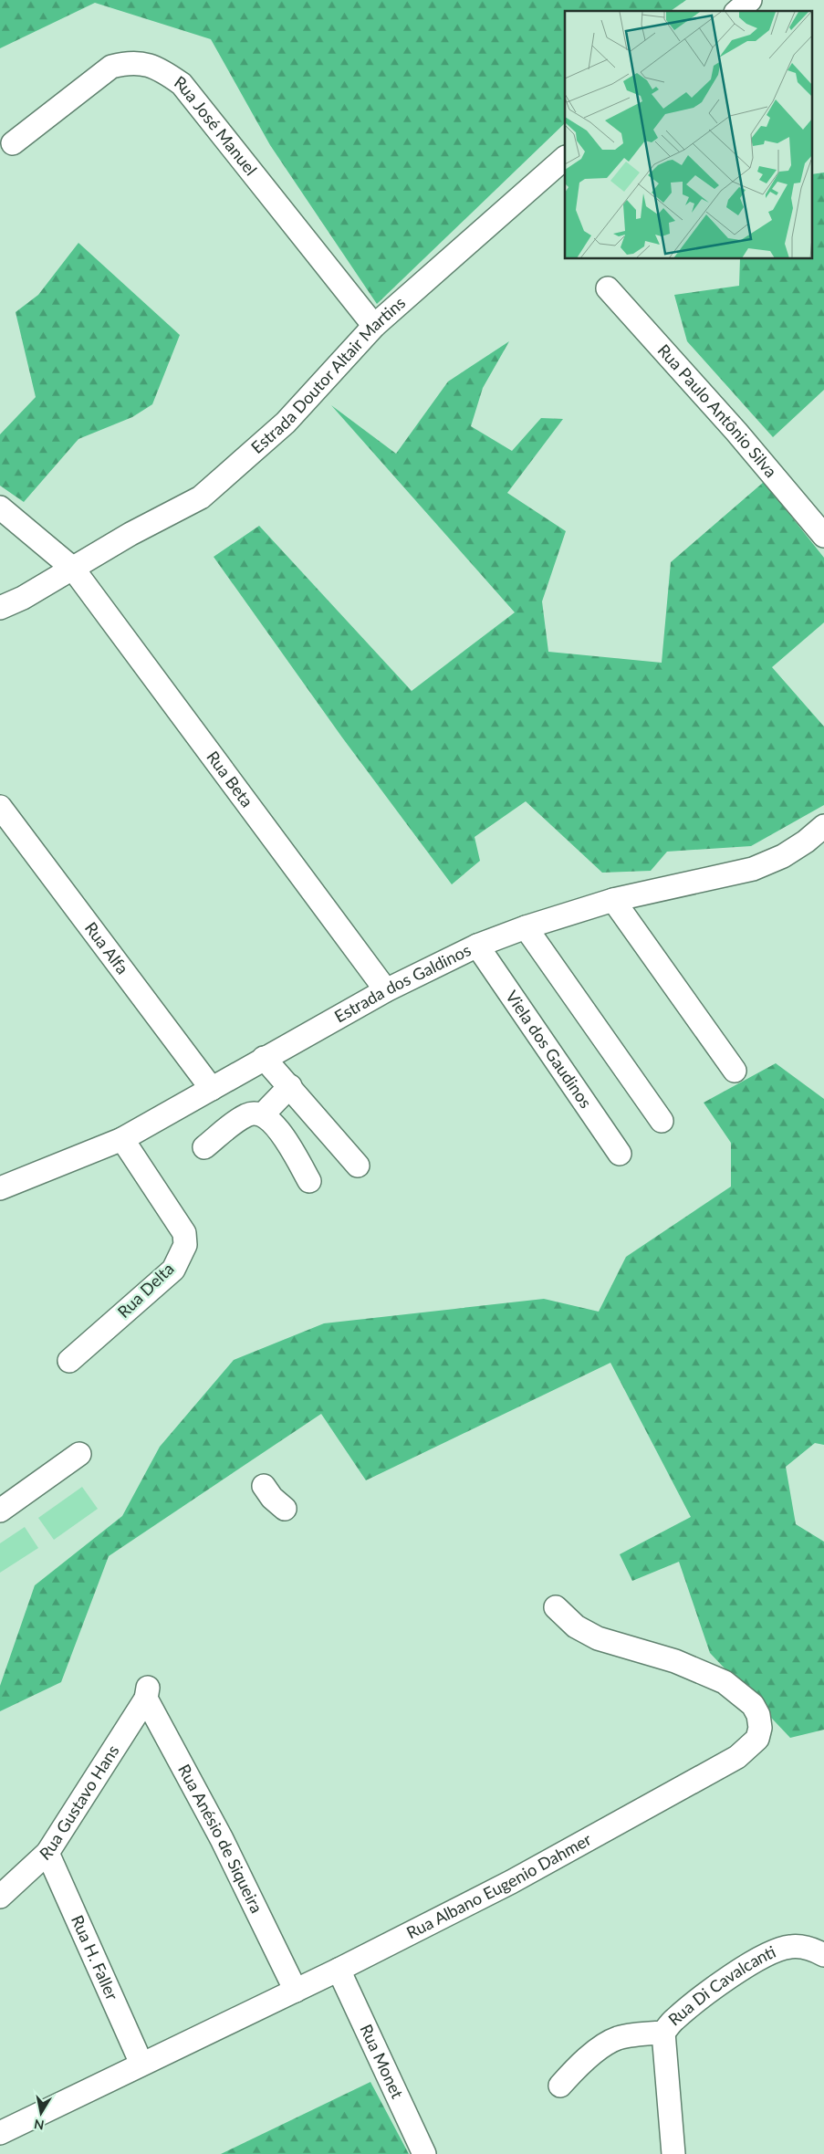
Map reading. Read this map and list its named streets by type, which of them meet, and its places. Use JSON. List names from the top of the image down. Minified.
{"streets":{"street":["Rua José Manuel","Estrada Doutor Altair Martins","Rua Paulo Antônio Silva","Rua Beta","Rua Alfa","Estrada dos Galdinos","Viela dos Gaudinos","Rua Delta","Rua Gustavo Hans","Rua Anésio de Siqueira","Rua Albano Eugenio Dahmer","Rua H. Faller","Rua Di Cavalcanti","Rua Monet"]},"crossings":[["Rua José Manuel","Estrada Doutor Altair Martins"],["Estrada Doutor Altair Martins","Rua Beta"],["Rua Beta","Estrada dos Galdinos"],["Rua Alfa","Estrada dos Galdinos"],["Estrada dos Galdinos","Viela dos Gaudinos"],["Estrada dos Galdinos","Rua Delta"],["Rua Gustavo Hans","Rua Anésio de Siqueira"],["Rua Gustavo Hans","Rua H. Faller"],["Rua Anésio de Siqueira","Rua Albano Eugenio Dahmer"],["Rua Albano Eugenio Dahmer","Rua H. Faller"],["Rua Albano Eugenio Dahmer","Rua Monet"]],"north":"bottom"}
